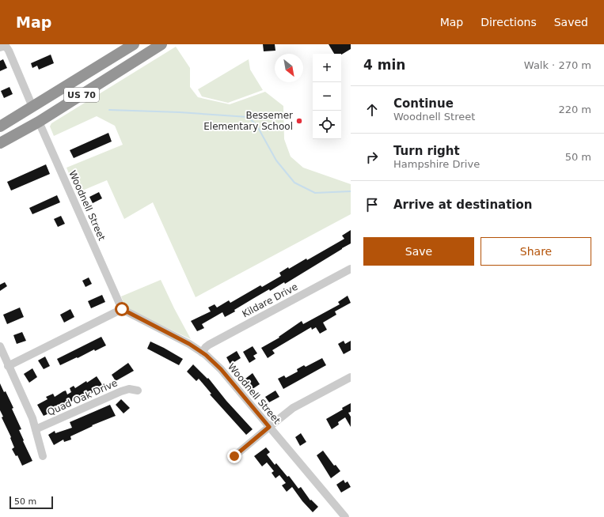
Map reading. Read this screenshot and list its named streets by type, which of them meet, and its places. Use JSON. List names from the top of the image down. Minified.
{"streets":{"highway":["US 70"],"street":["Woodnell Street","Kildare Drive","Quad Oak Drive"]},"crossings":[["US 70","Woodnell Street"],["Woodnell Street","Kildare Drive"]],"places":["Bessemer Elementary School"],"scale_bar":"50 m","north":"bottom right","page":{"header":"Map","nav":["Map","Directions","Saved"],"heading":["4 min","Walk · 270 m"],"map_buttons":["+","−"],"list":[["Continue","Woodnell Street","220 m"],["Turn right","Hampshire Drive","50 m"],"Arrive at destination"],"buttons":["Save","Share"],"scale":"50 m"}}
